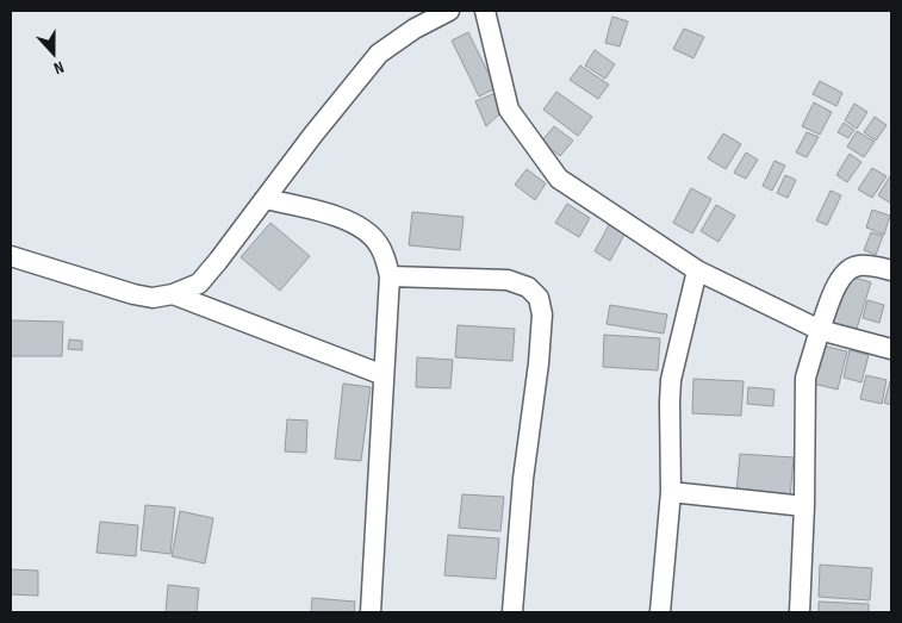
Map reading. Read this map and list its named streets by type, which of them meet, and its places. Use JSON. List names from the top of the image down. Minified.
{"north":"bottom"}
